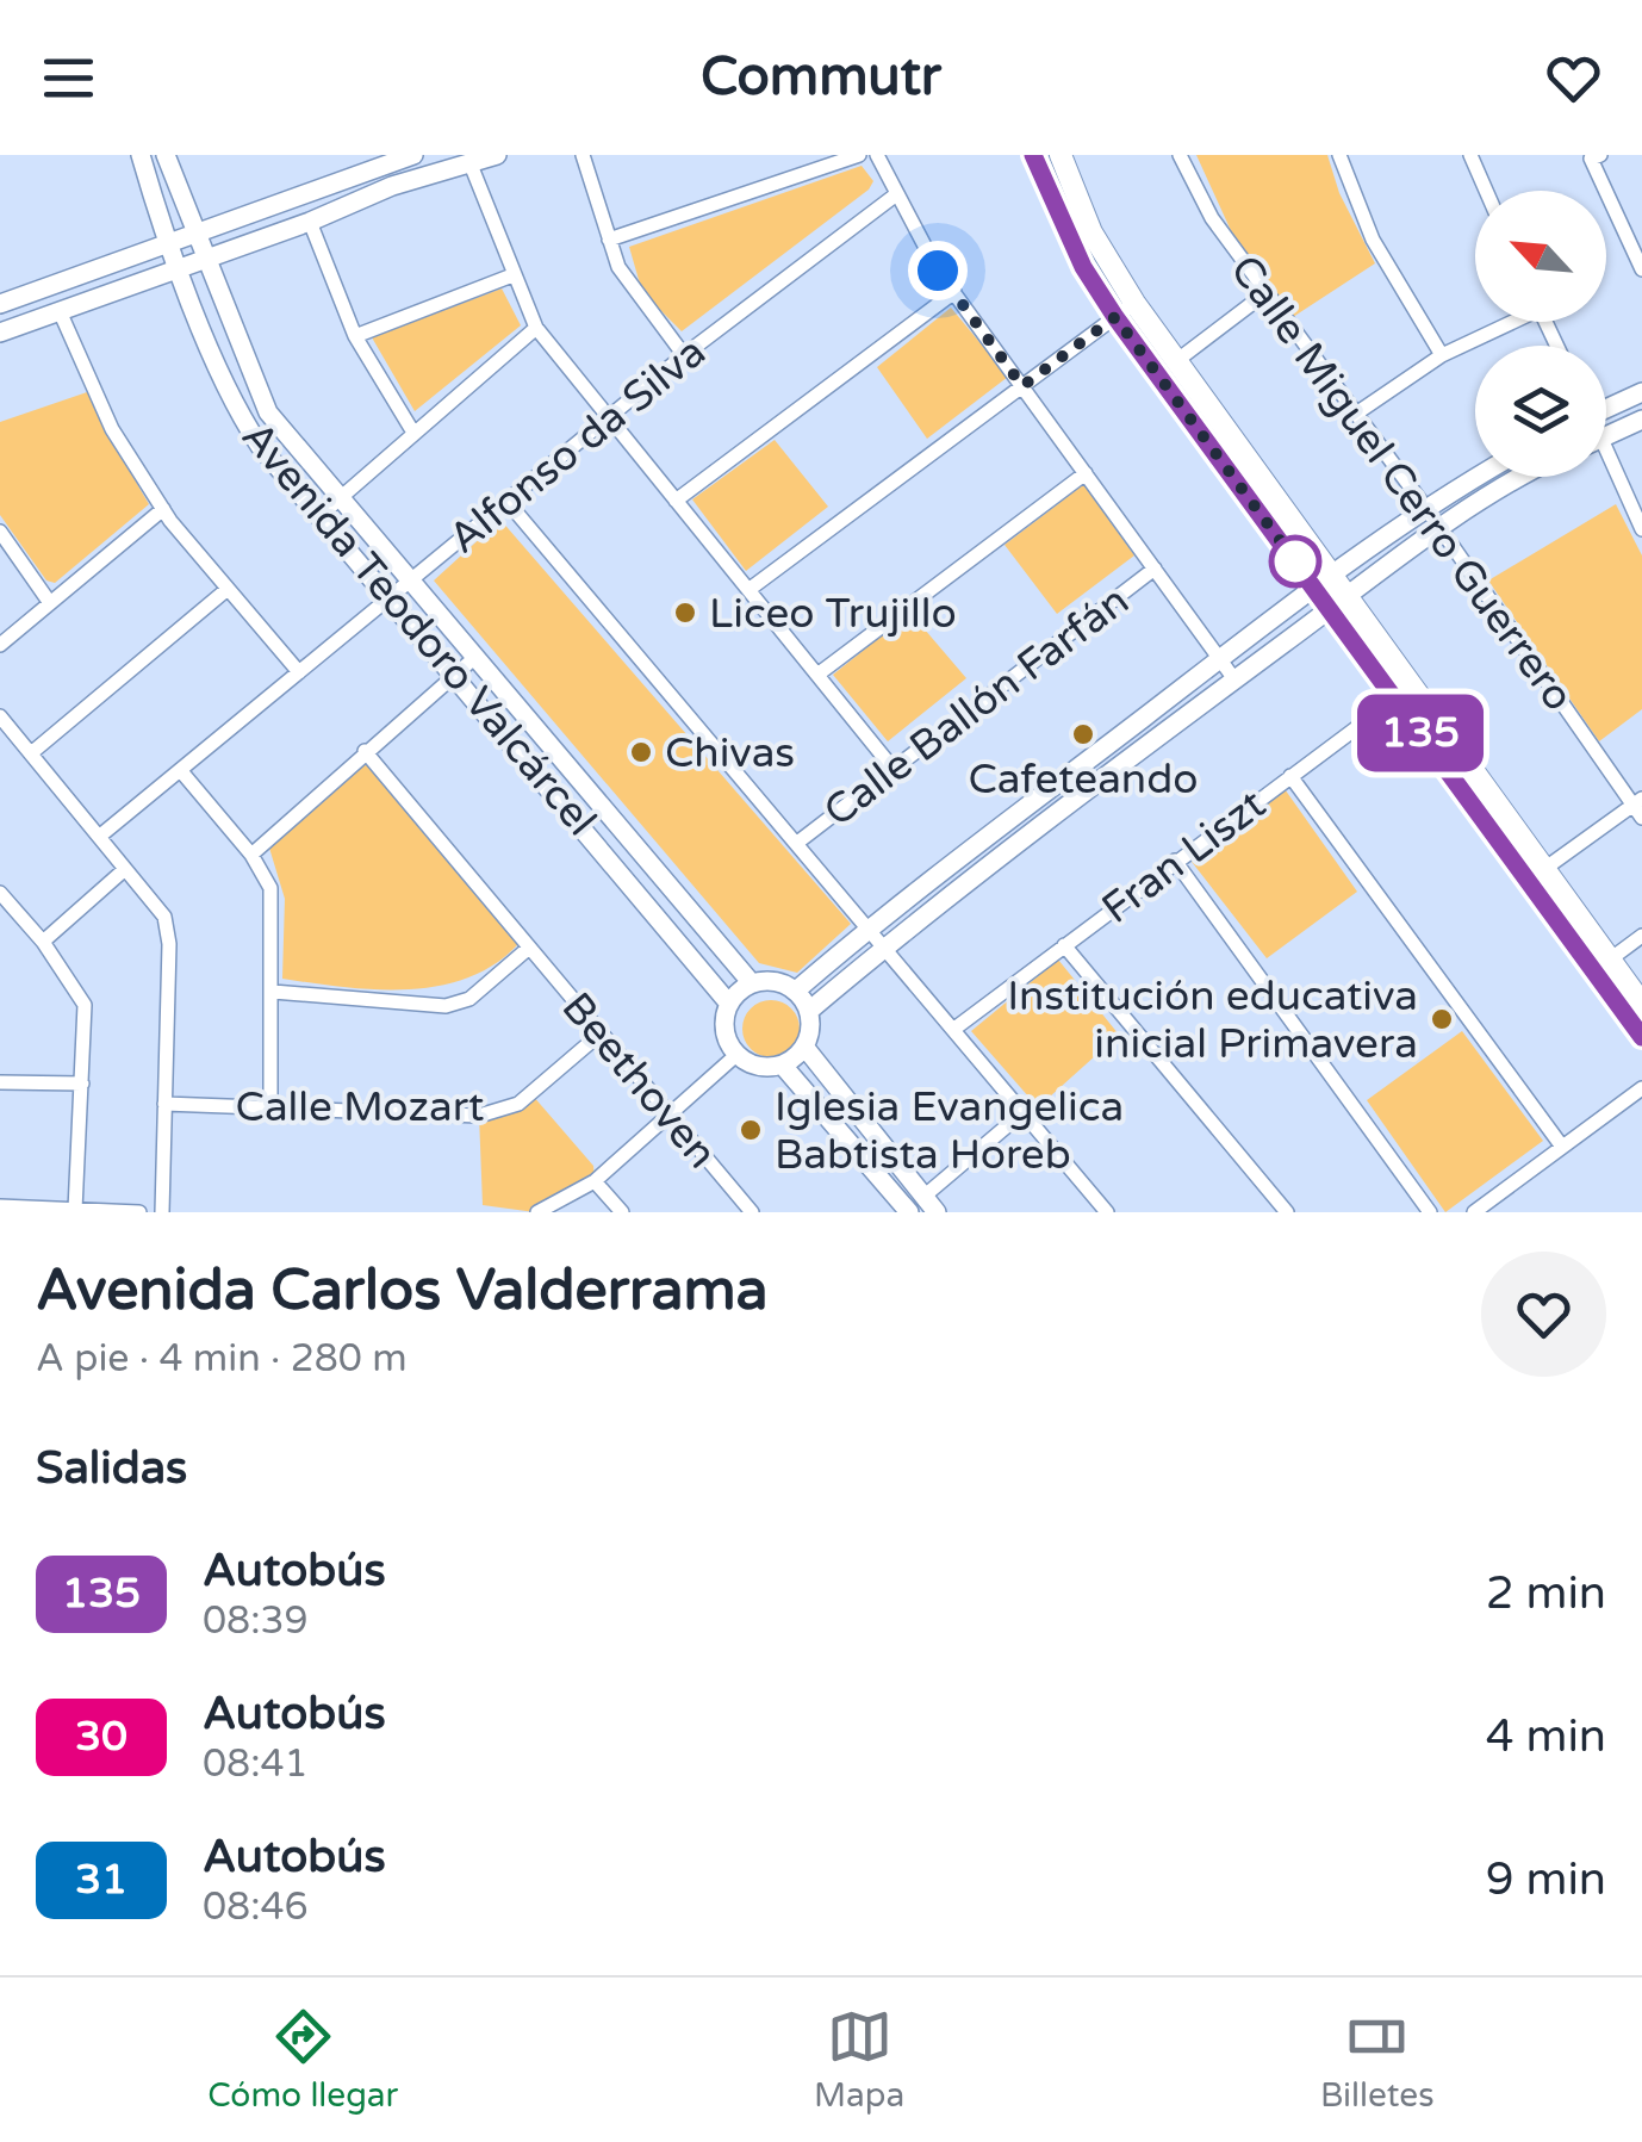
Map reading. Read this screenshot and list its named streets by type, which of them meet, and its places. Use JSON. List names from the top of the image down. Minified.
{"streets":{"street":["Alfonso da Silva","Calle Miguel Cerro Guerrero","Avenida Teodoro Valcárcel","Calle Ballón Farfán","Fran Liszt","Beethoven","Calle Mozart"]},"crossings":[["Alfonso da Silva","Avenida Teodoro Valcárcel"],["Beethoven","Calle Mozart"]],"places":["Liceo Trujillo","Cafeteando","Chivas","Institución educativa inicial Primavera","Iglesia Evangelica Babtista Horeb"],"lines":["bus line 135"],"north":"top left","page":{"header":"Commutr","on_map":"135","heading":[["Avenida Carlos Valderrama","A pie · 4 min · 280 m"],"Salidas"],"list":[{"mark":"135","name":"Autobús","note":"08:39","value":"2 min"},{"mark":"30","name":"Autobús","note":"08:41","value":"4 min"},{"mark":"31","name":"Autobús","note":"08:46","value":"9 min"}],"tabs":["Cómo llegar","Mapa","Billetes"]}}
